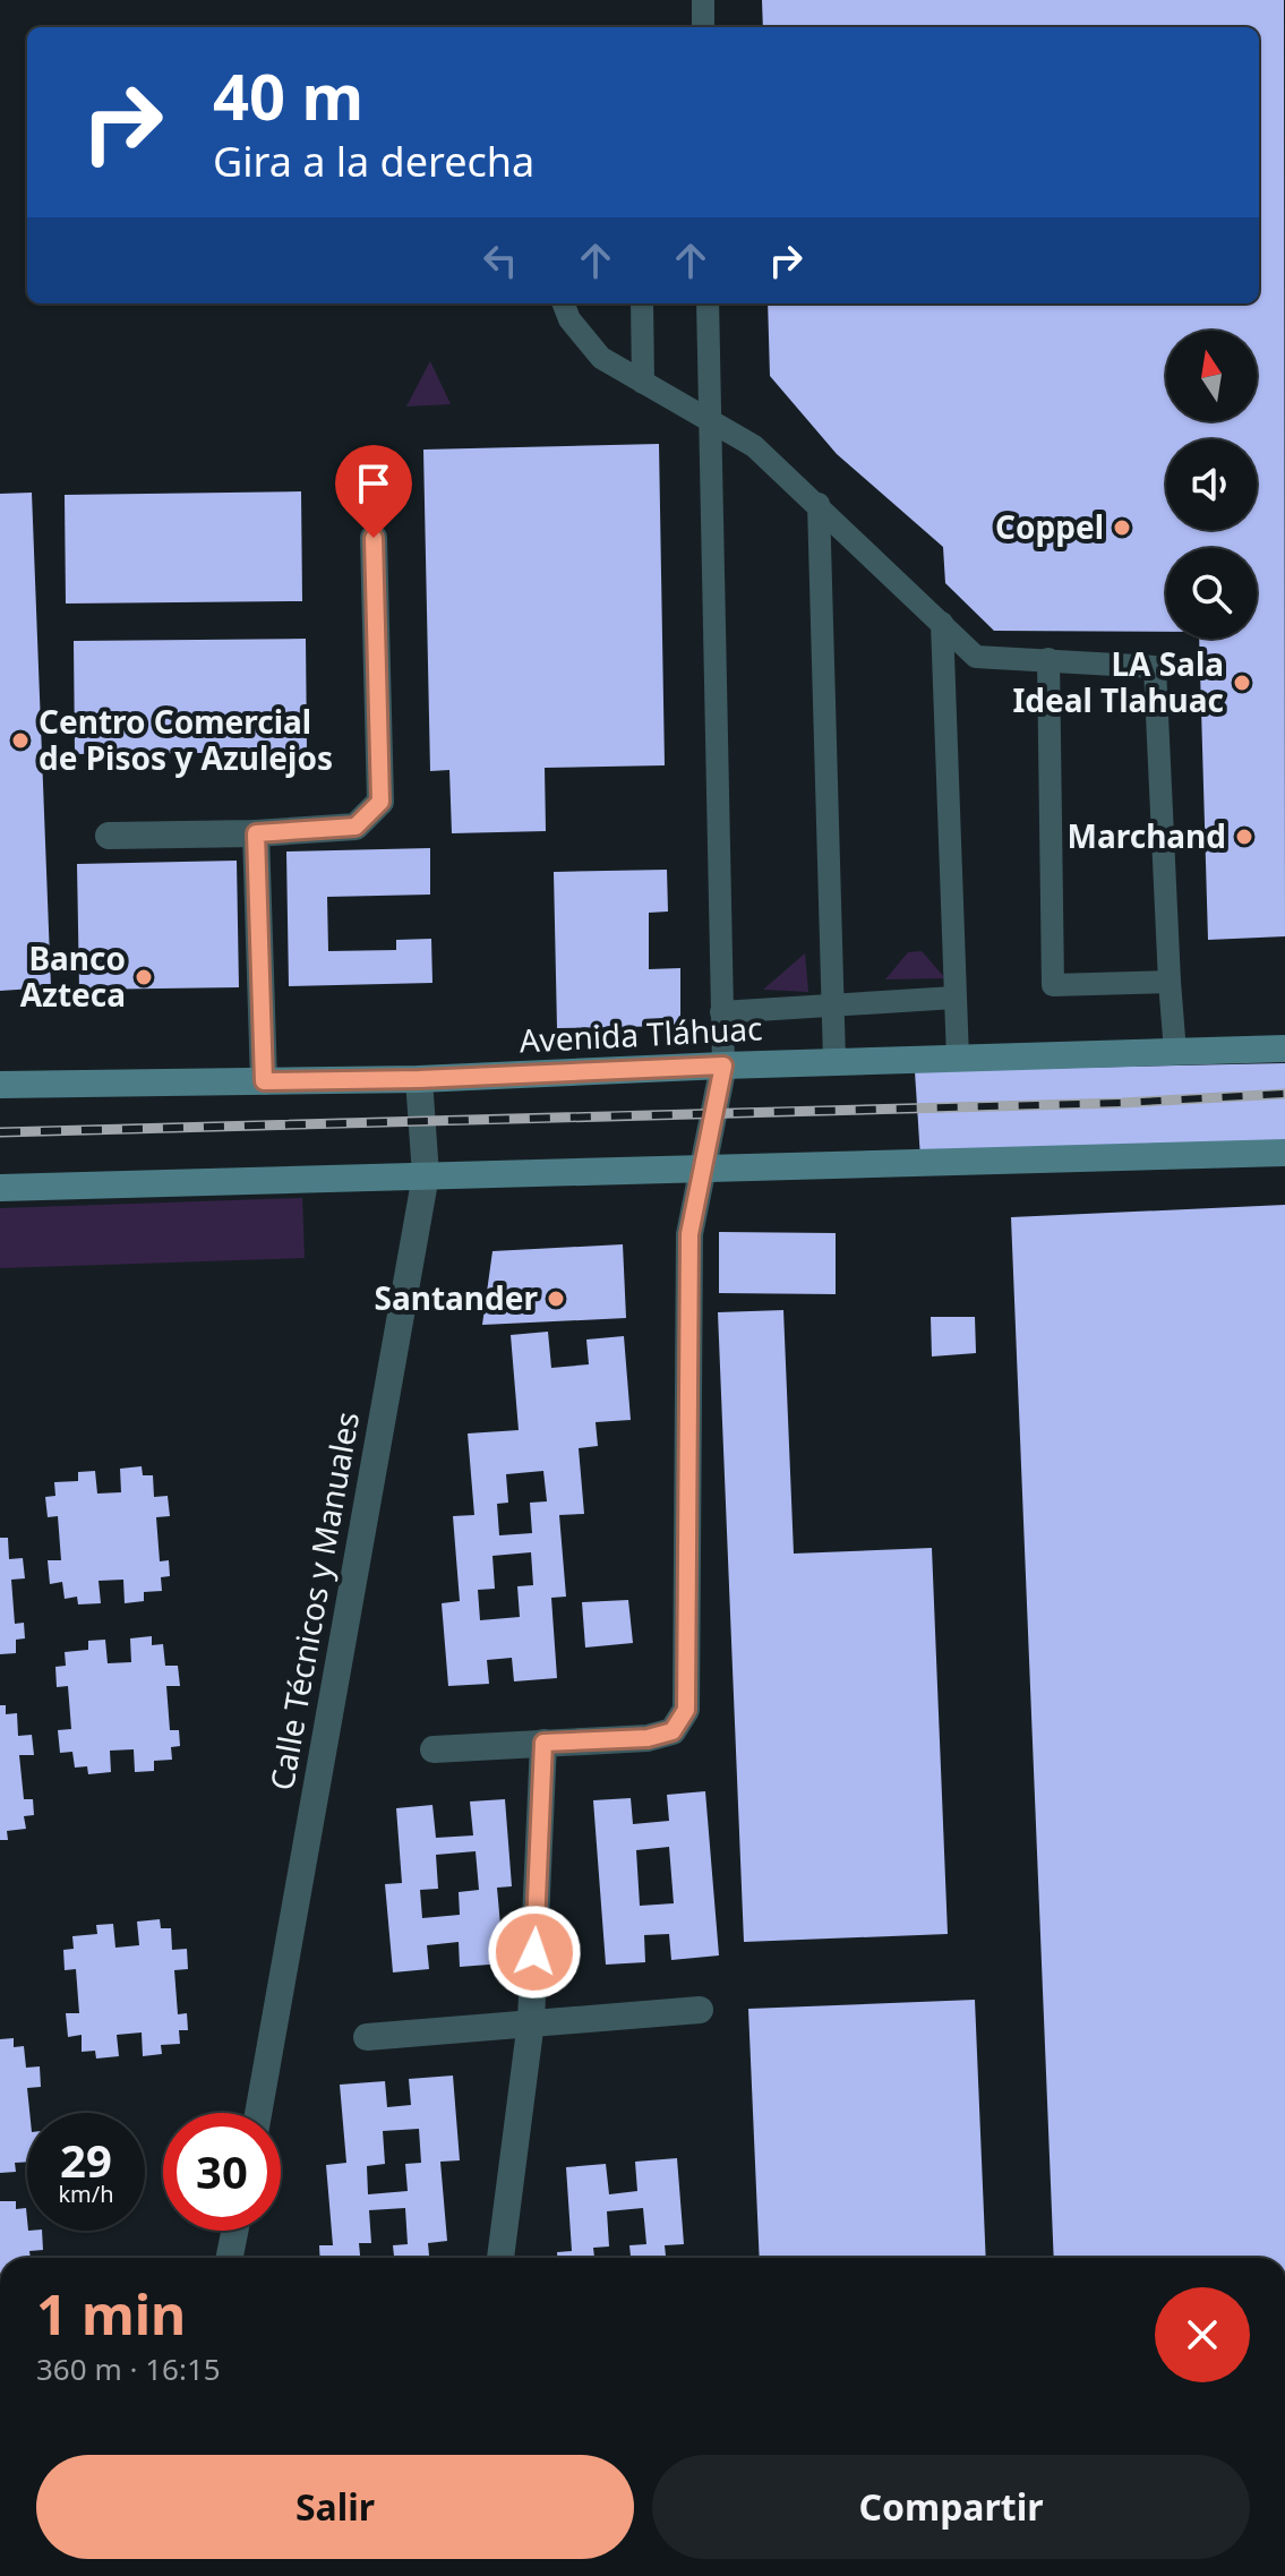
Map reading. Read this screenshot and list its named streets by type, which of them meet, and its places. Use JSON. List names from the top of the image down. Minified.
{"streets":{"main road":["Avenida Tláhuac"],"street":["Calle Técnicos y Manuales"]},"crossings":[["Avenida Tláhuac","Calle Técnicos y Manuales"]],"places":["Coppel","LA Sala Ideal Tlahuac","Centro Comercial de Pisos y Azulejos","Marchand","Banco Azteca","Santander"],"north":"top","page":{"turn":["40 m","Gira a la derecha"],"speed":"29 km/h","limit":"30","heading":["1 min","360 m · 16:15"],"buttons":["Salir","Compartir"]}}
